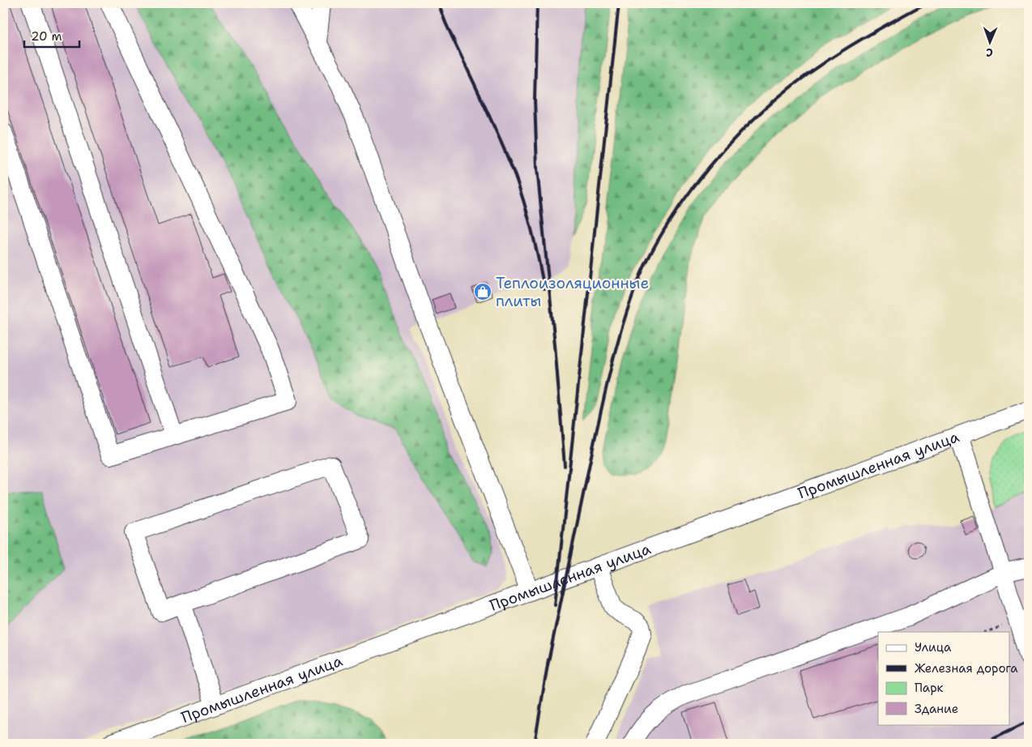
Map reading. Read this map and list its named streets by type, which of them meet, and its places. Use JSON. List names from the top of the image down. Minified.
{"streets":{"street":["Промышленная улица"]},"places":{"shop":["Теплоизоляционные плиты"]},"legend":["Улица","Железная дорога","Парк","Здание"],"scale_bar":"20 m","north":"bottom"}
